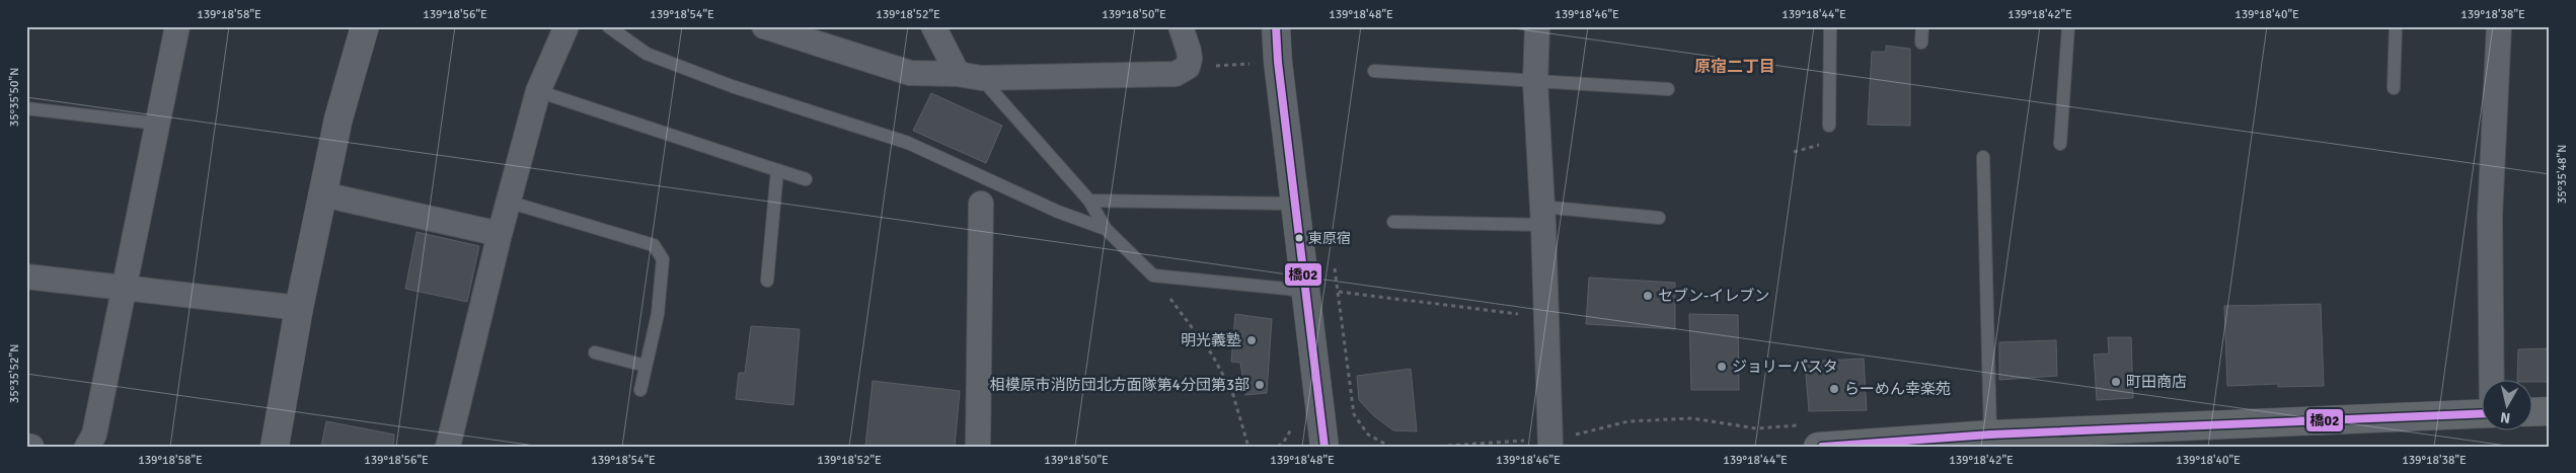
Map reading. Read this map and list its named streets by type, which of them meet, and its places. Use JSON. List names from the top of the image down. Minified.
{"districts":["原宿二丁目"],"places":["東原宿","セブン-イレブン","明光義塾","ジョリーパスタ","町田商店","相模原市消防団北方面隊第4分団第3部","らーめん幸楽苑"],"lines":["transit line 橋02"],"north":"bottom","coordinates":["139°18'58\"E","139°18'56\"E","139°18'54\"E","139°18'52\"E","139°18'50\"E","139°18'48\"E","139°18'46\"E","139°18'44\"E","139°18'42\"E","139°18'40\"E","139°18'38\"E","35°35'50\"N","35°35'48\"N","35°35'52\"N"]}
